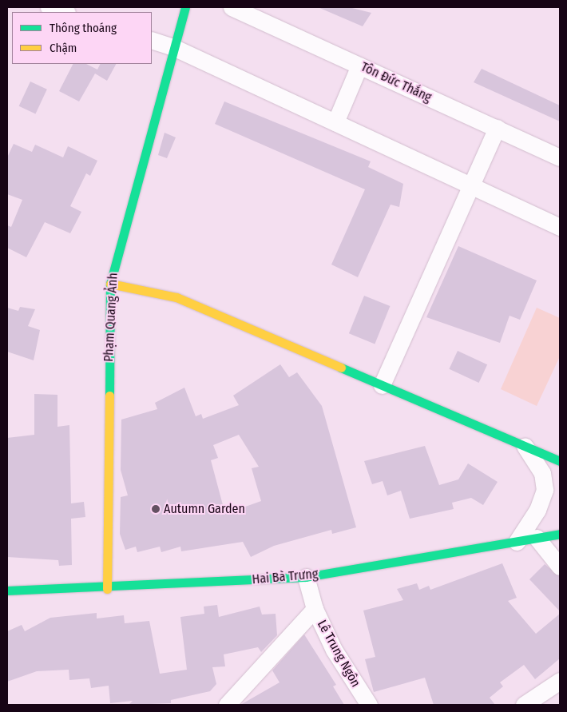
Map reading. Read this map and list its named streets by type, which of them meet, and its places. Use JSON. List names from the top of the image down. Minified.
{"streets":{"street":["Tôn Đức Thắng","Phạm Quang Ảnh","Hai Bà Trưng","Lê Trung Ngôn"]},"crossings":[["Phạm Quang Ảnh","Hai Bà Trưng"],["Hai Bà Trưng","Lê Trung Ngôn"]],"places":["Autumn Garden"],"legend":["Thông thoáng","Chậm"]}
